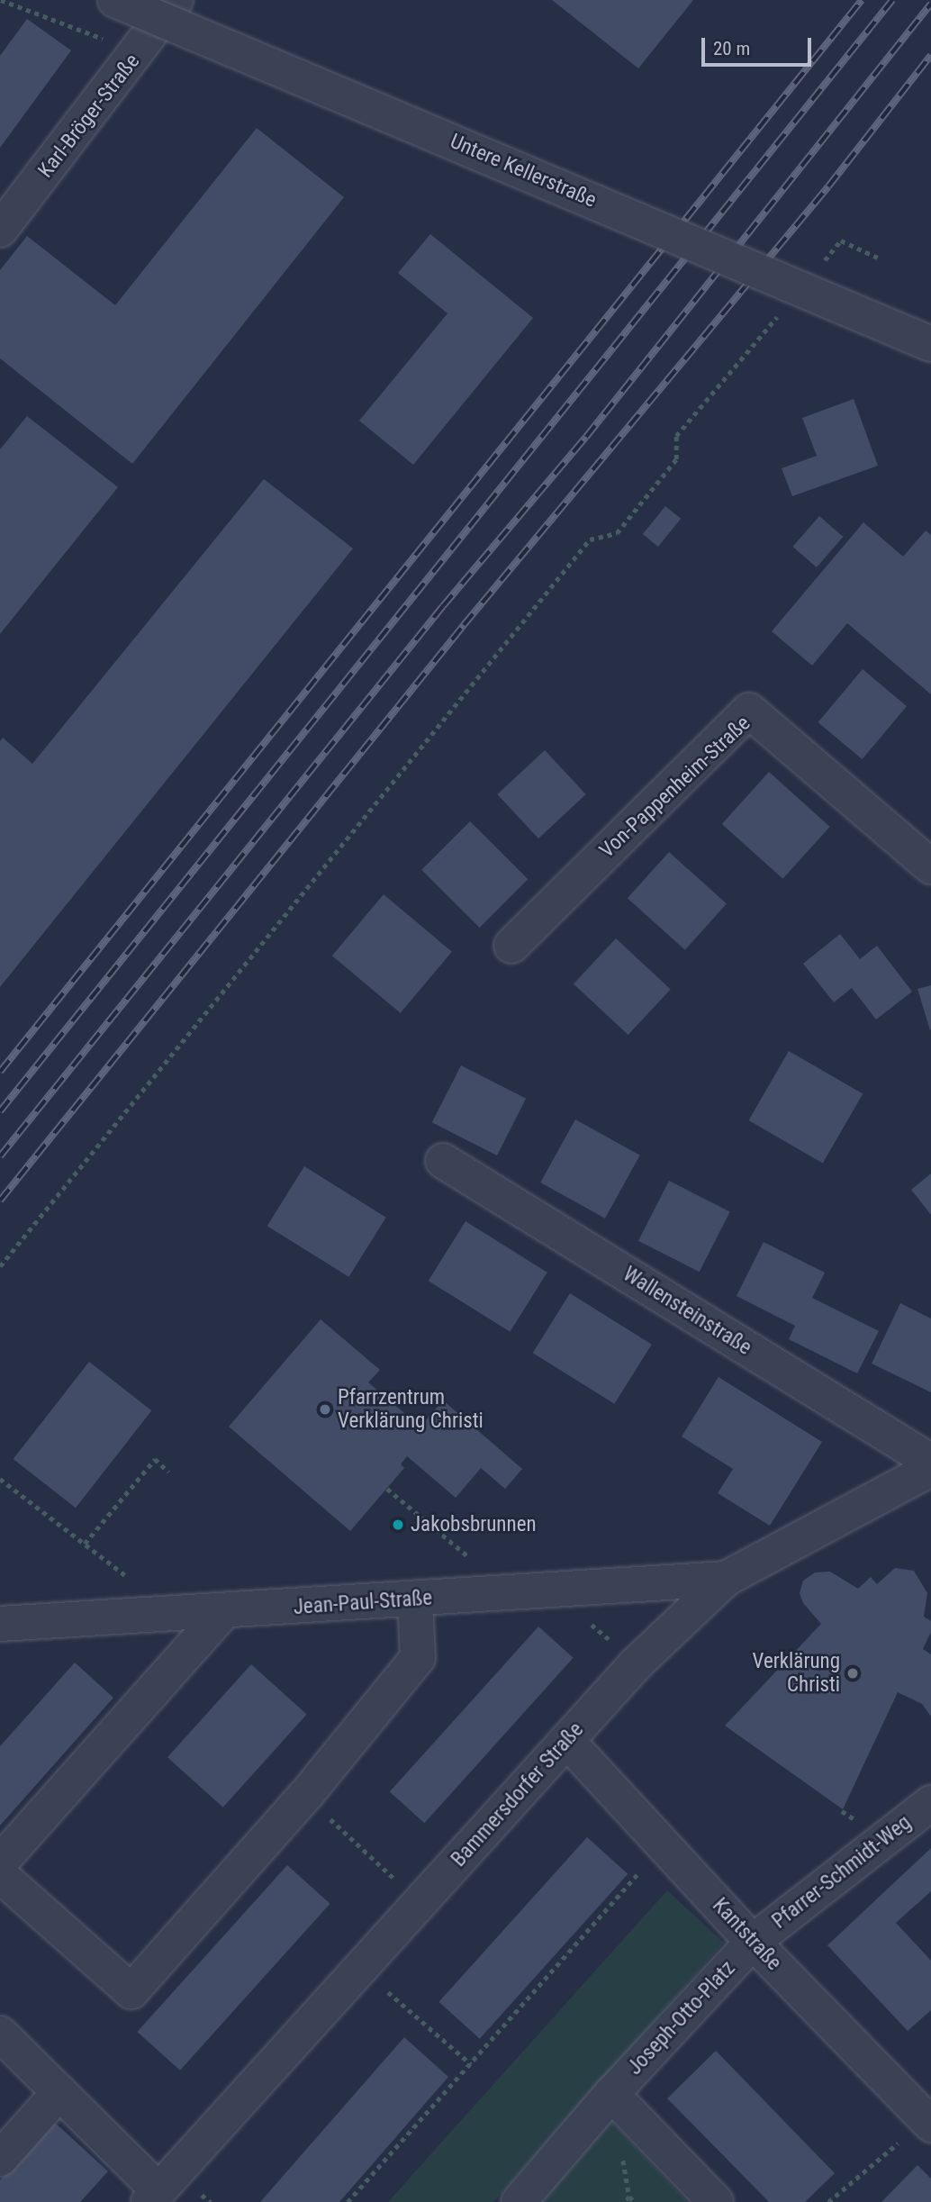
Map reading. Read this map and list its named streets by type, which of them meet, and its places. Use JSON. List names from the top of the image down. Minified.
{"streets":{"street":["Karl-Bröger-Straße","Untere Kellerstraße","Von-Pappenheim-Straße","Wallensteinstraße","Jean-Paul-Straße","Bammersdorfer Straße","Pfarrer-Schmidt-Weg","Kantstraße","Joseph-Otto-Platz"]},"crossings":[["Jean-Paul-Straße","Bammersdorfer Straße"],["Bammersdorfer Straße","Kantstraße"],["Pfarrer-Schmidt-Weg","Kantstraße"],["Pfarrer-Schmidt-Weg","Joseph-Otto-Platz"],["Kantstraße","Joseph-Otto-Platz"]],"places":["Pfarrzentrum Verklärung Christi","Jakobsbrunnen","Verklärung Christi"],"scale_bar":"20 m"}
